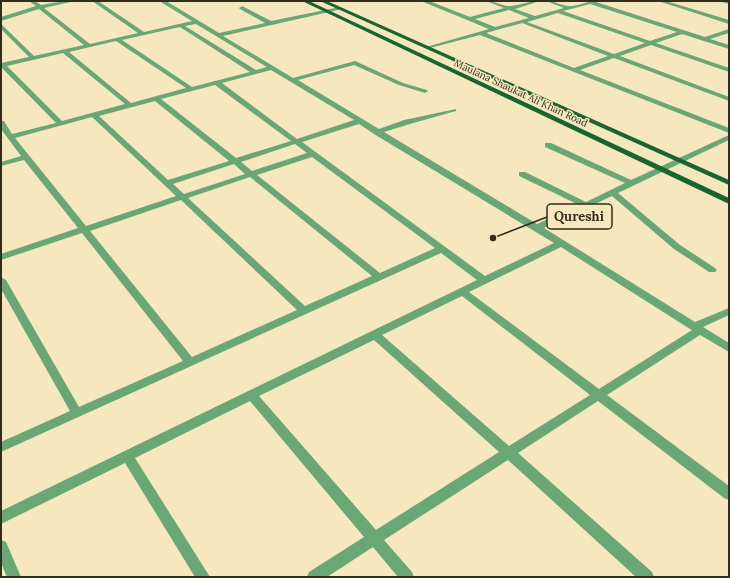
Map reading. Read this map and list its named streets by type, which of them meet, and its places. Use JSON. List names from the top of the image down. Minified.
{"streets":{"main road":["Maulana Shaukat Ali Khan Road"]},"places":["Qureshi"]}
